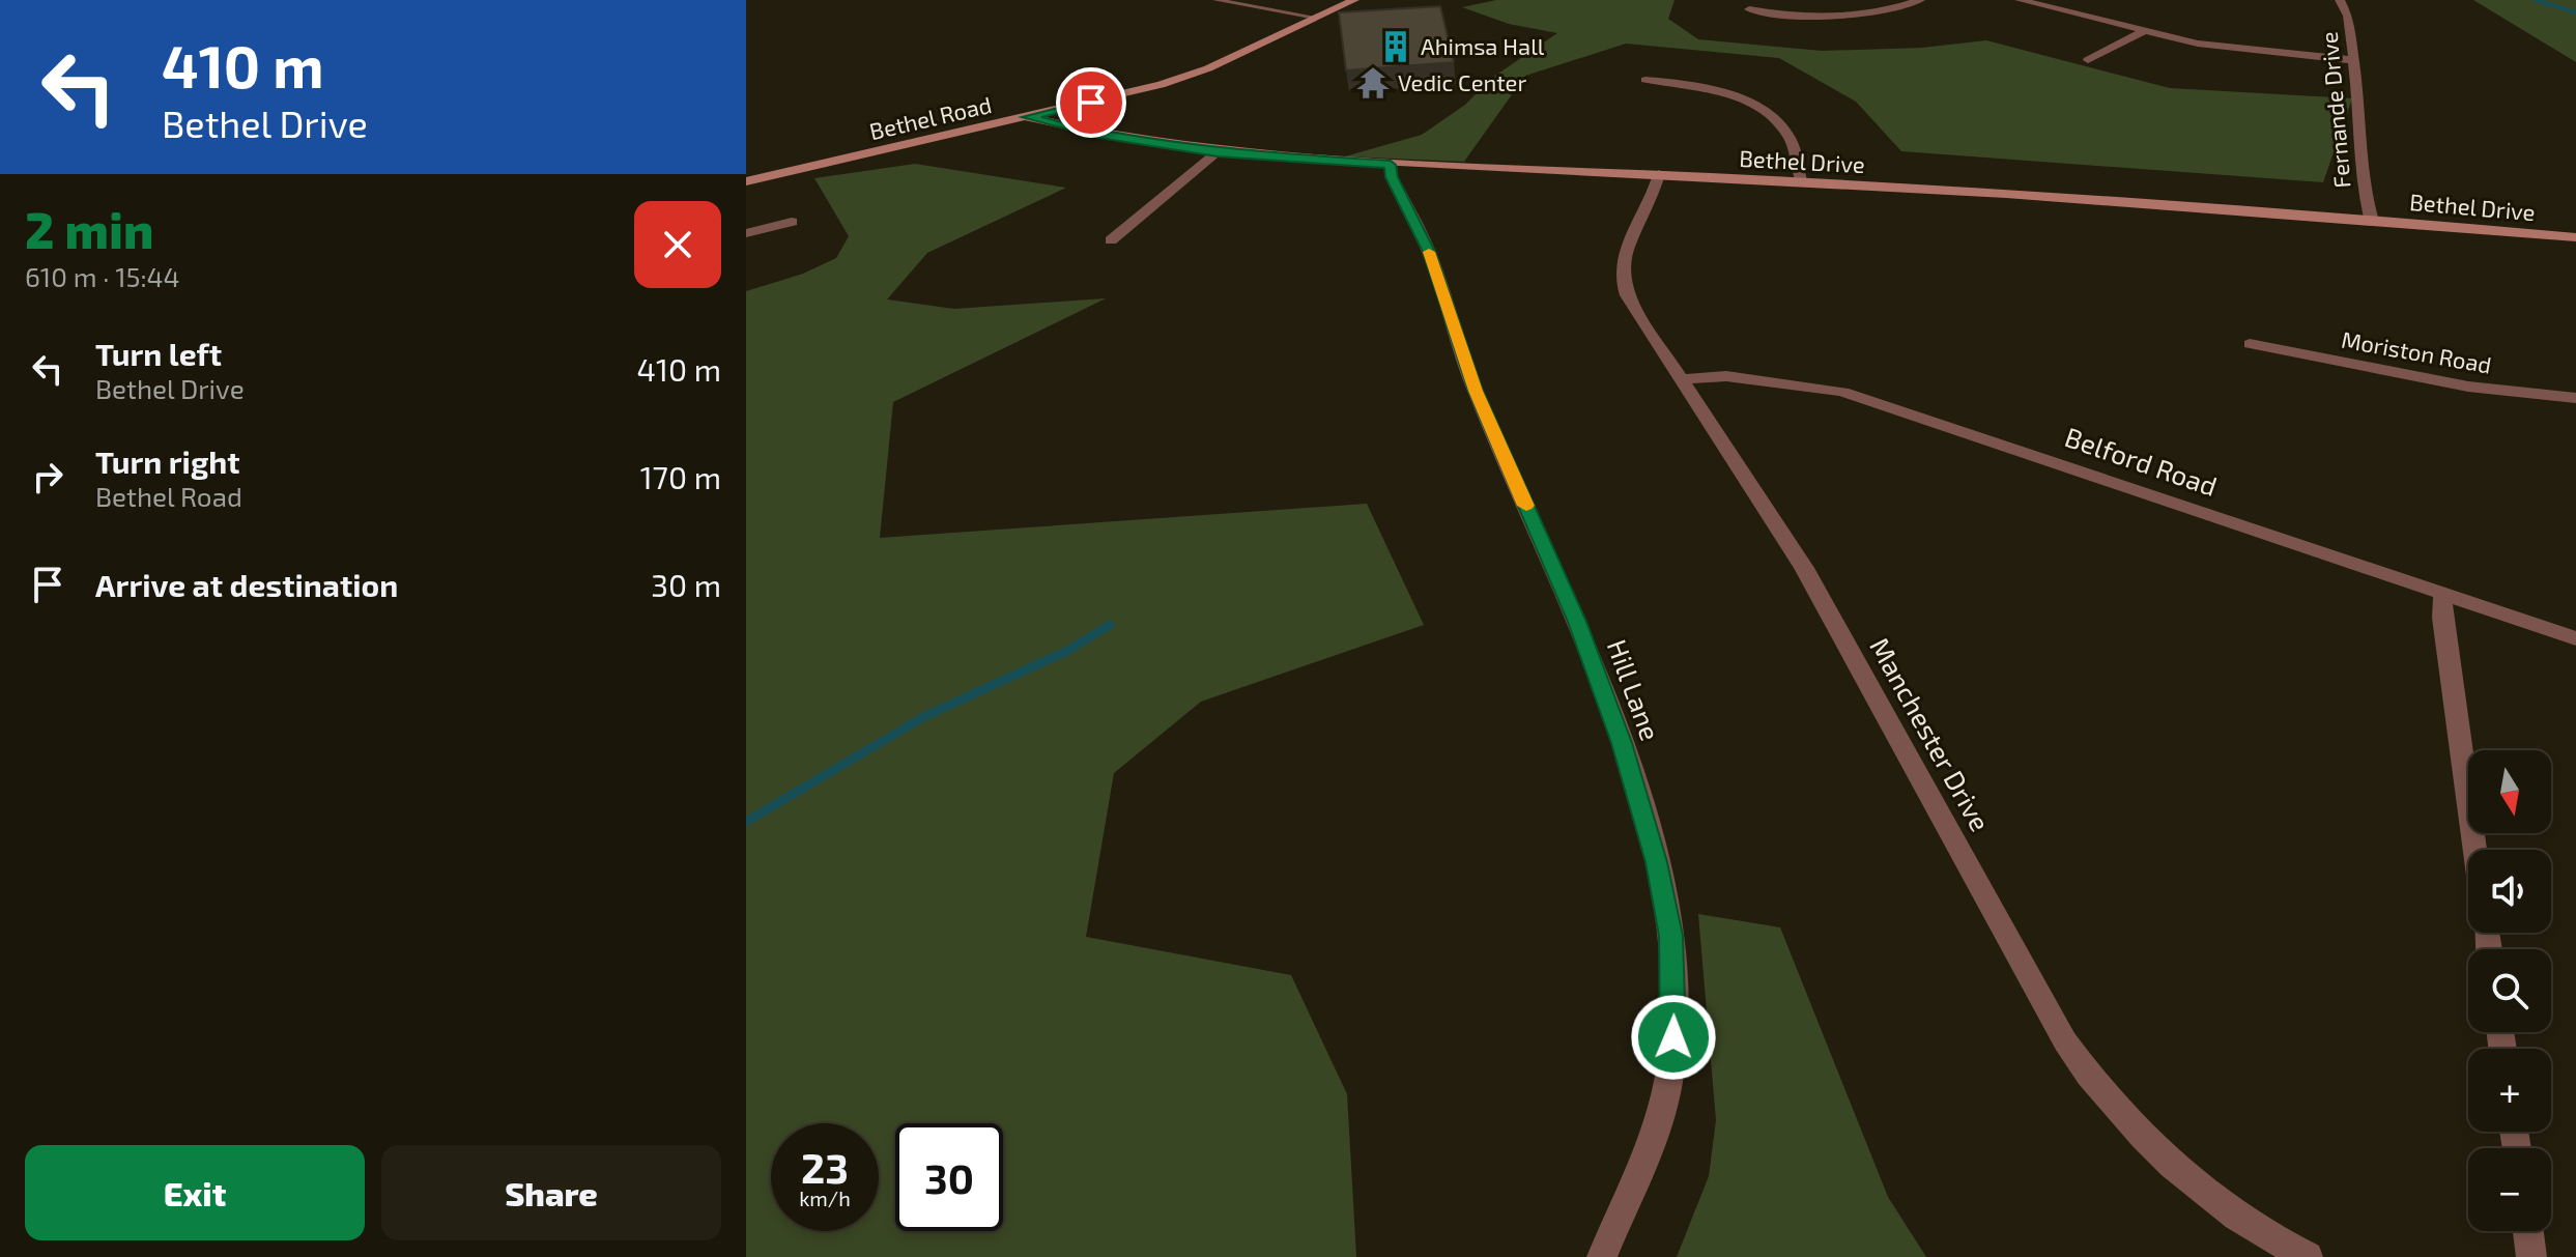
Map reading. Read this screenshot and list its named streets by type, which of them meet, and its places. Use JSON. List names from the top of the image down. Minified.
{"streets":{"street":["Fernande Drive","Bethel Road","Bethel Drive","Moriston Road","Belford Road","Hill Lane","Manchester Drive"]},"crossings":[["Fernande Drive","Bethel Drive"],["Bethel Road","Bethel Drive"],["Bethel Drive","Hill Lane"],["Bethel Drive","Manchester Drive"],["Belford Road","Manchester Drive"]],"places":{"building":["Ahimsa Hall"],"temple":["Vedic Center"]},"north":"bottom","page":{"turn":["410 m","Bethel Drive"],"heading":["2 min","610 m · 15:44"],"list":[{"name":"Turn left","note":"Bethel Drive","value":"410 m"},{"name":"Turn right","note":"Bethel Road","value":"170 m"},{"name":"Arrive at destination","value":"30 m"}],"map_buttons":["+","−"],"speed":"23 km/h","limit":"30","buttons":["Exit","Share"]}}
